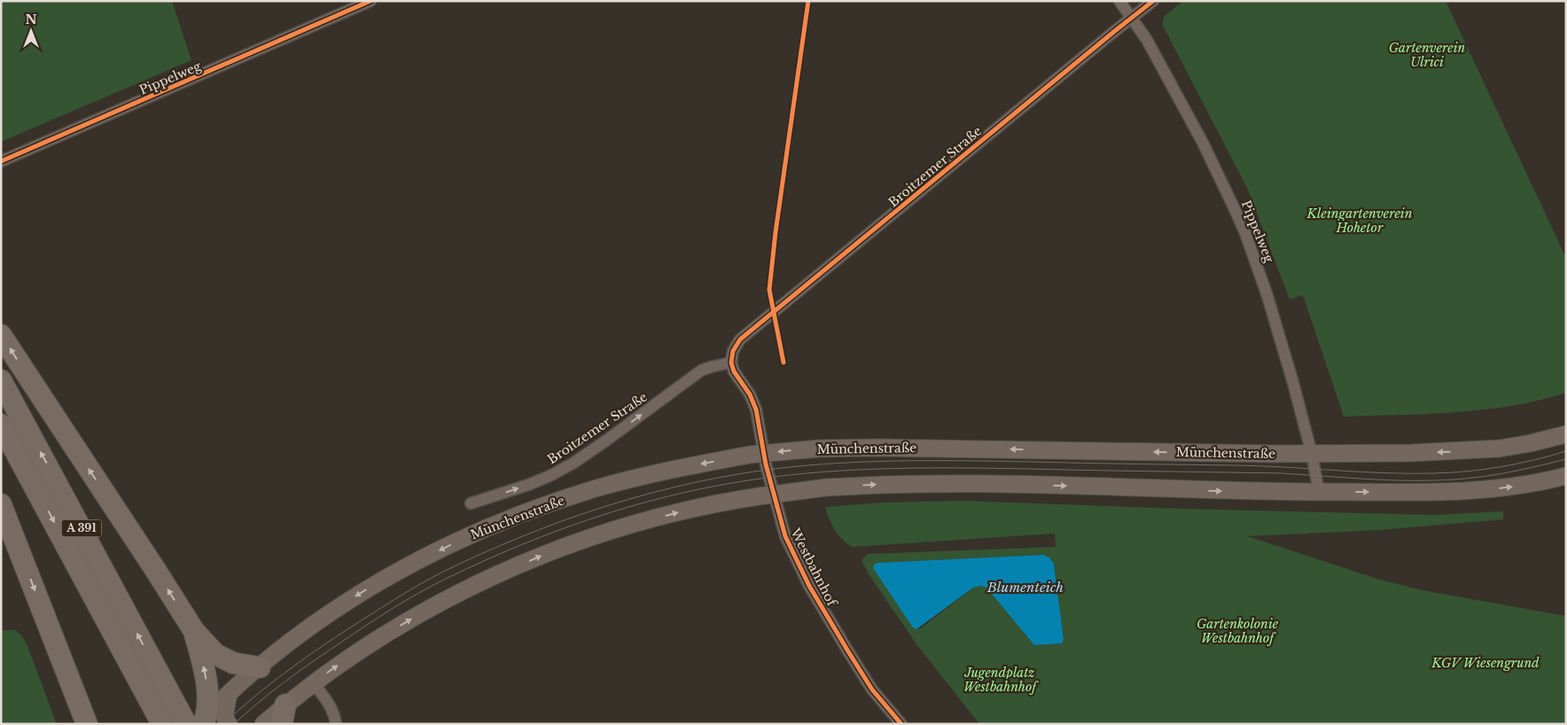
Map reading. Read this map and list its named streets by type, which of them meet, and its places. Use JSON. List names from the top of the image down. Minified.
{"streets":{"highway":["A 391"],"main road":["Münchenstraße"],"street":["Pippelweg","Broitzemer Straße","Westbahnhof"]},"crossings":[["Pippelweg","Broitzemer Straße"],["Pippelweg","Münchenstraße"],["Broitzemer Straße","Westbahnhof"]],"water":["Blumenteich"],"parks":["Gartenverein Ulrici","Kleingartenverein Hohetor","Gartenkolonie Westbahnhof","KGV Wiesengrund","Jugendplatz Westbahnhof"],"north":"top"}
